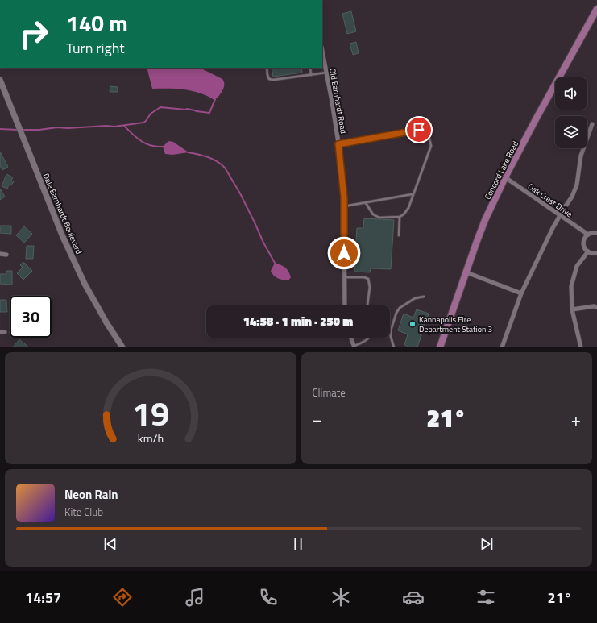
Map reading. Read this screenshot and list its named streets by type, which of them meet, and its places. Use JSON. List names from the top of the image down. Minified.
{"streets":{"main road":["Concord Lake Road","Dale Earnhardt Boulevard"],"street":["Old Earnhardt Road","Oak Crest Drive"]},"crossings":[["Concord Lake Road","Oak Crest Drive"]],"places":["Kannapolis Fire Department Station 3"],"page":{"turn":["140 m","Turn right"],"limit":"30","trip":"14:58 · 1 min · 250 m","tile":"Climate","heat":["−","21°","+"],"song":["Neon Rain","Kite Club"],"tabs":["14:57","21°"],"gauge":["19","km/h"]}}
